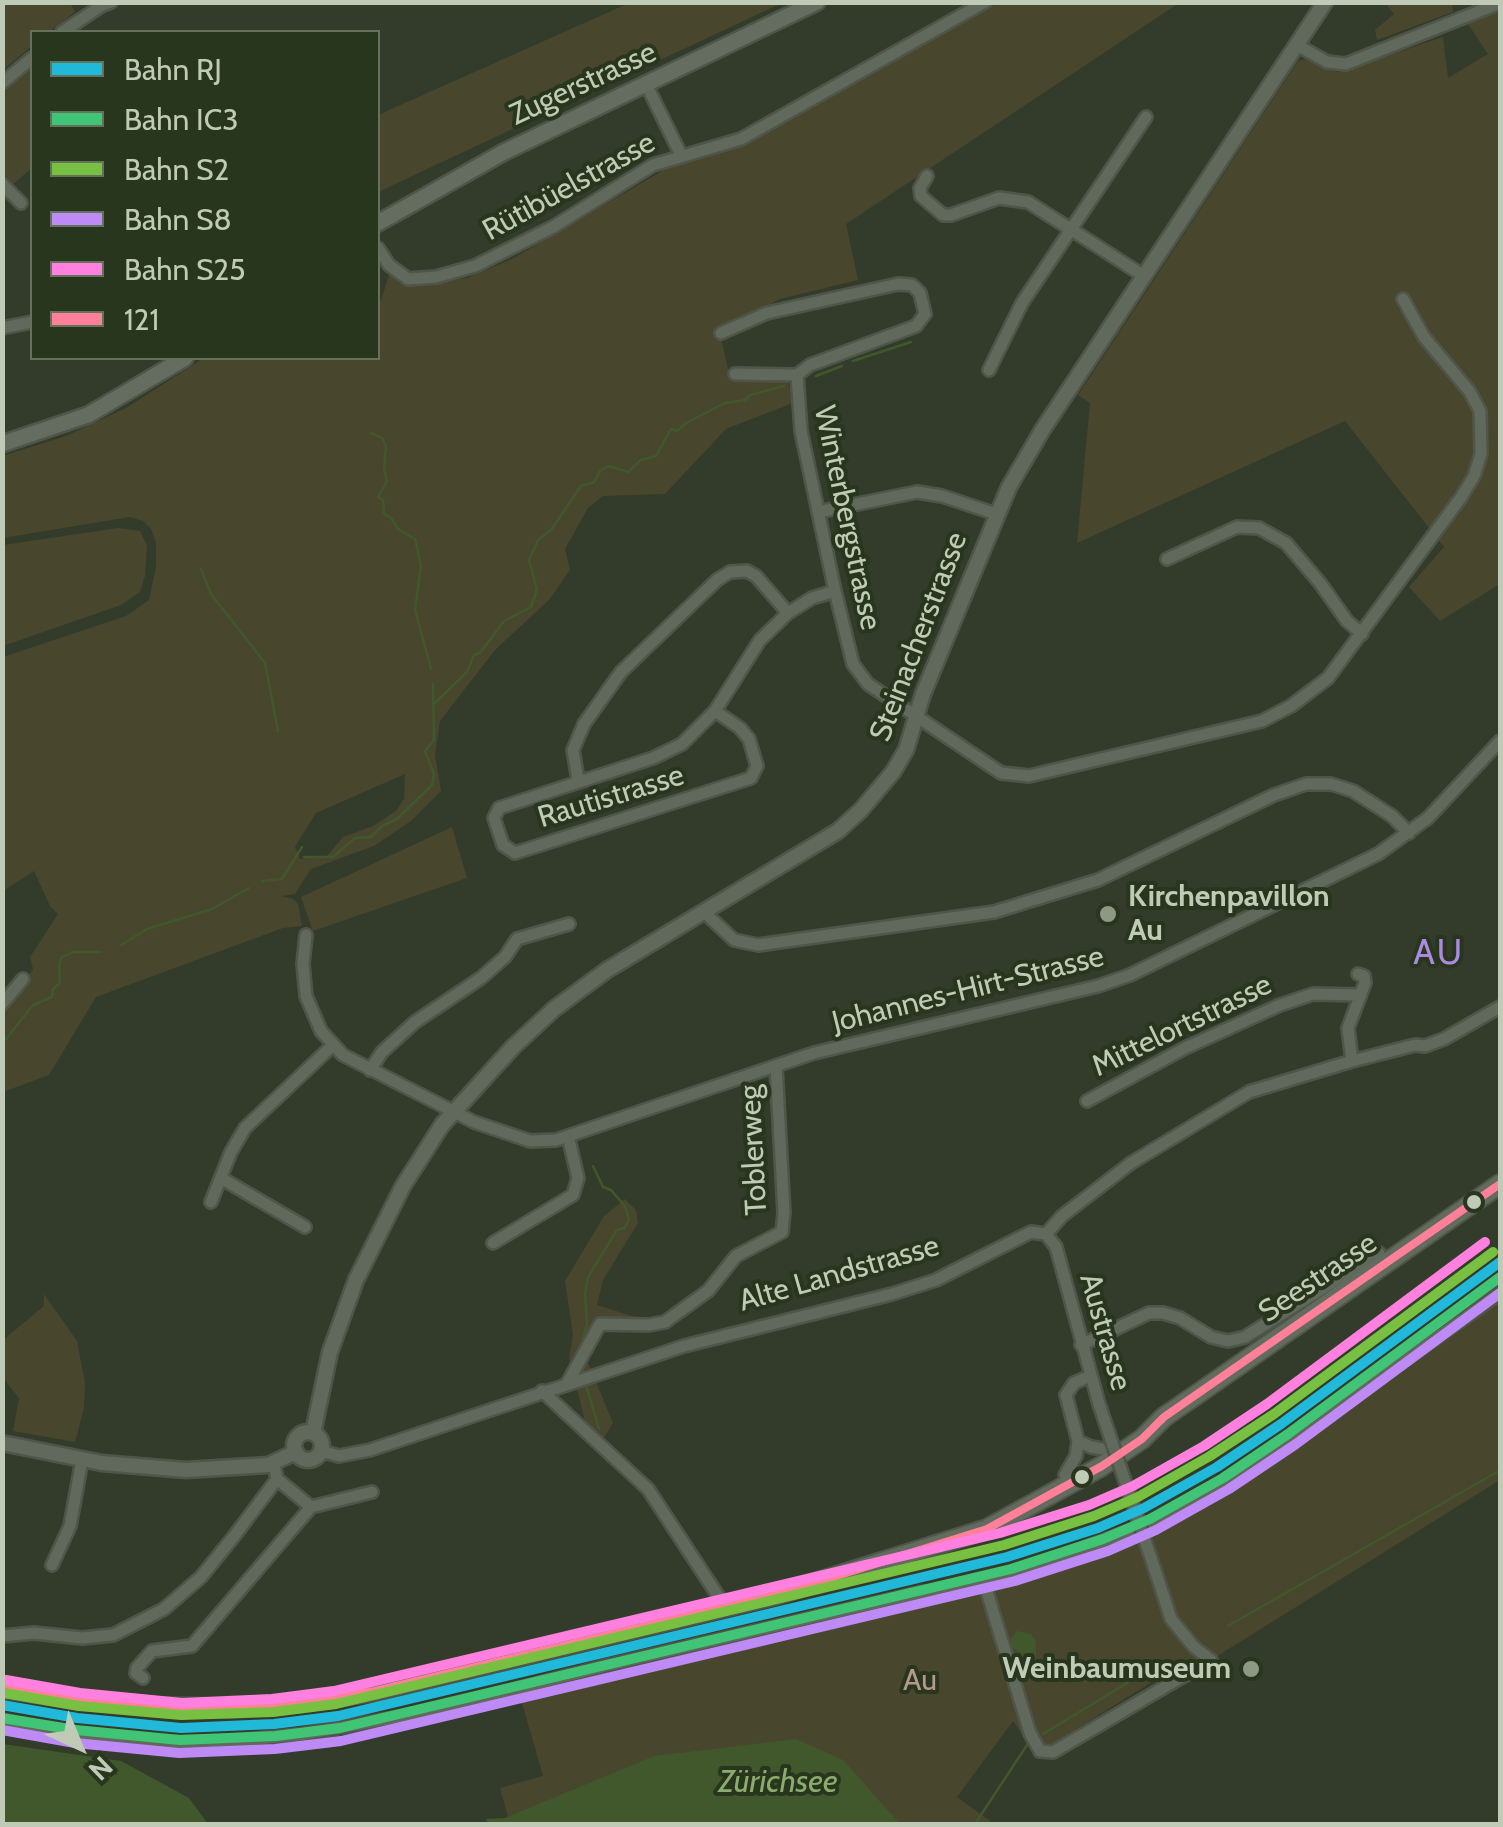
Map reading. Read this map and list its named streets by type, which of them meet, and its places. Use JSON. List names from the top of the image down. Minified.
{"streets":{"main road":["Zugerstrasse","Seestrasse"],"street":["Rütibüelstrasse","Winterbergstrasse","Steinacherstrasse","Rautistrasse","Johannes-Hirt-Strasse","Mittelortstrasse","Toblerweg","Alte Landstrasse","Austrasse"]},"crossings":[["Zugerstrasse","Rütibüelstrasse"],["Winterbergstrasse","Steinacherstrasse"],["Steinacherstrasse","Johannes-Hirt-Strasse"],["Steinacherstrasse","Alte Landstrasse"],["Johannes-Hirt-Strasse","Toblerweg"],["Toblerweg","Alte Landstrasse"],["Alte Landstrasse","Austrasse"]],"districts":["AU"],"water":["Zürichsee"],"parks":["Au"],"places":["Kirchenpavillon Au","Weinbaumuseum"],"lines":["transit line 121","rail line S25","rail line S2","rail line RJ","rail line IC3","rail line S8"],"legend":["Bahn RJ","Bahn IC3","Bahn S2","Bahn S8","Bahn S25","121"],"north":"bottom right"}
